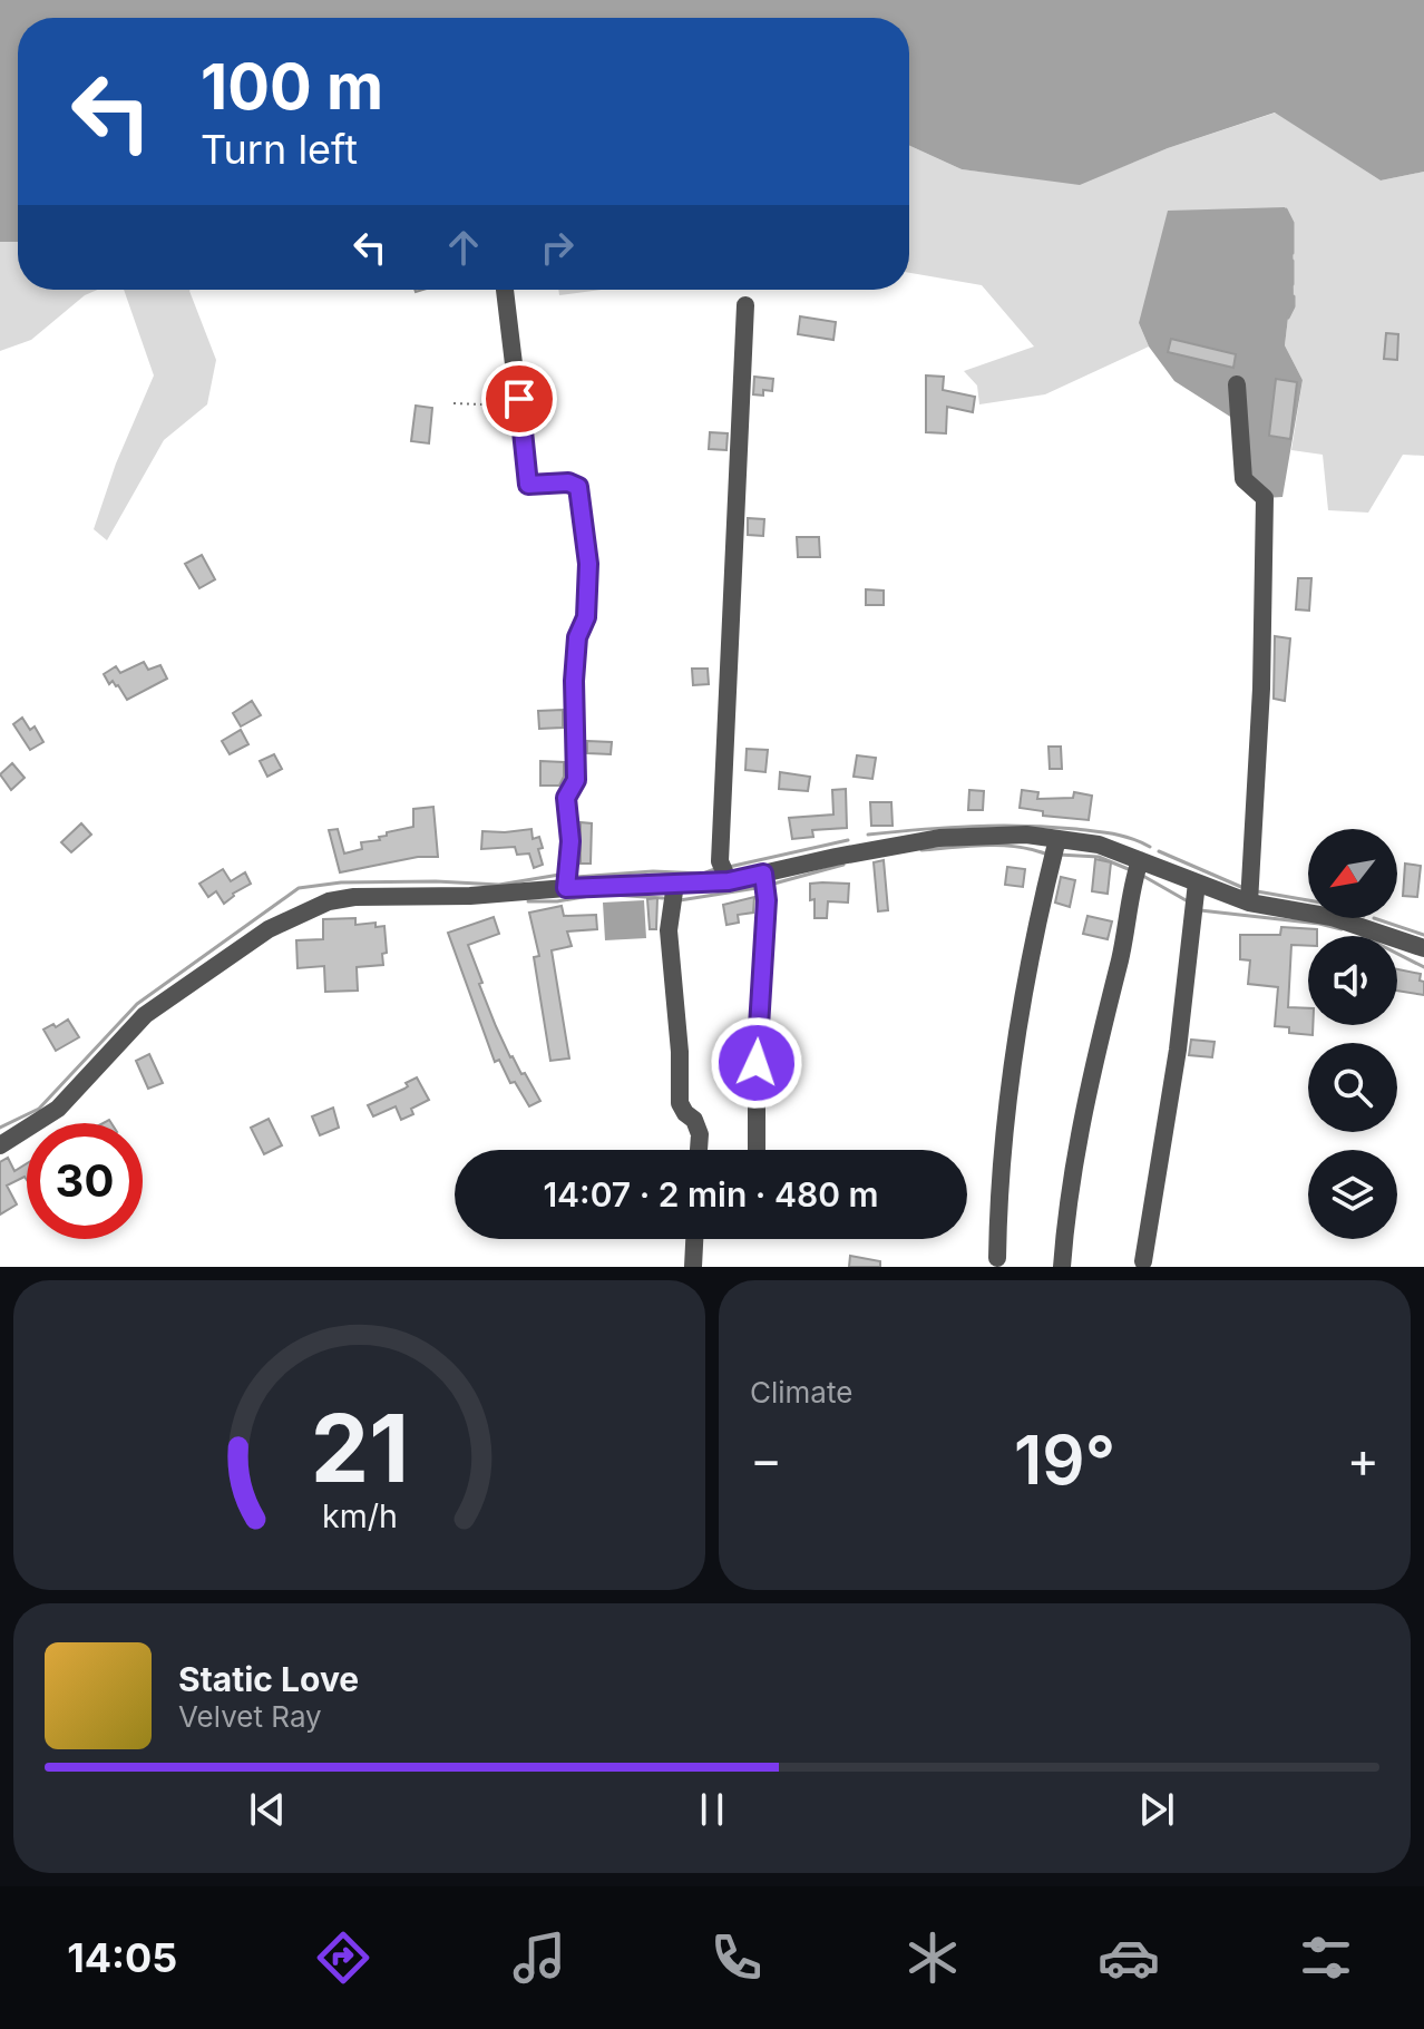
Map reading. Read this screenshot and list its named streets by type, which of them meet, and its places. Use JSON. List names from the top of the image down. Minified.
{"north":"bottom left","page":{"turn":["100 m","Turn left"],"limit":"30","trip":"14:07 · 2 min · 480 m","tile":"Climate","heat":["−","19°","+"],"song":["Static Love","Velvet Ray"],"tabs":"14:05","gauge":["21","km/h"]}}
